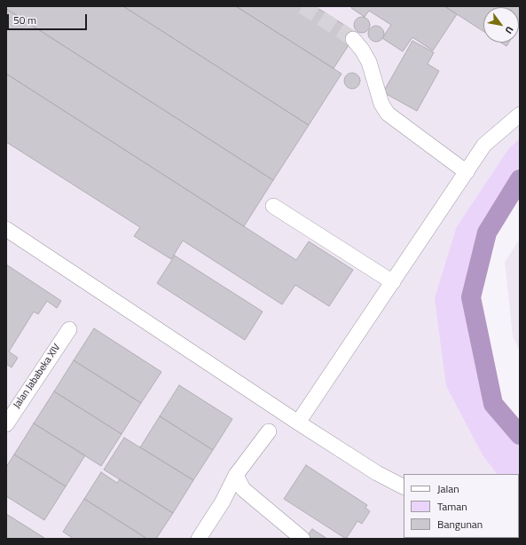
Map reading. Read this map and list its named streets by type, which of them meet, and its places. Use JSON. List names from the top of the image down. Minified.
{"streets":{"street":["Jalan Jababeka XIV"]},"legend":["Jalan","Taman","Bangunan"],"scale_bar":"50 m","north":"bottom right"}
